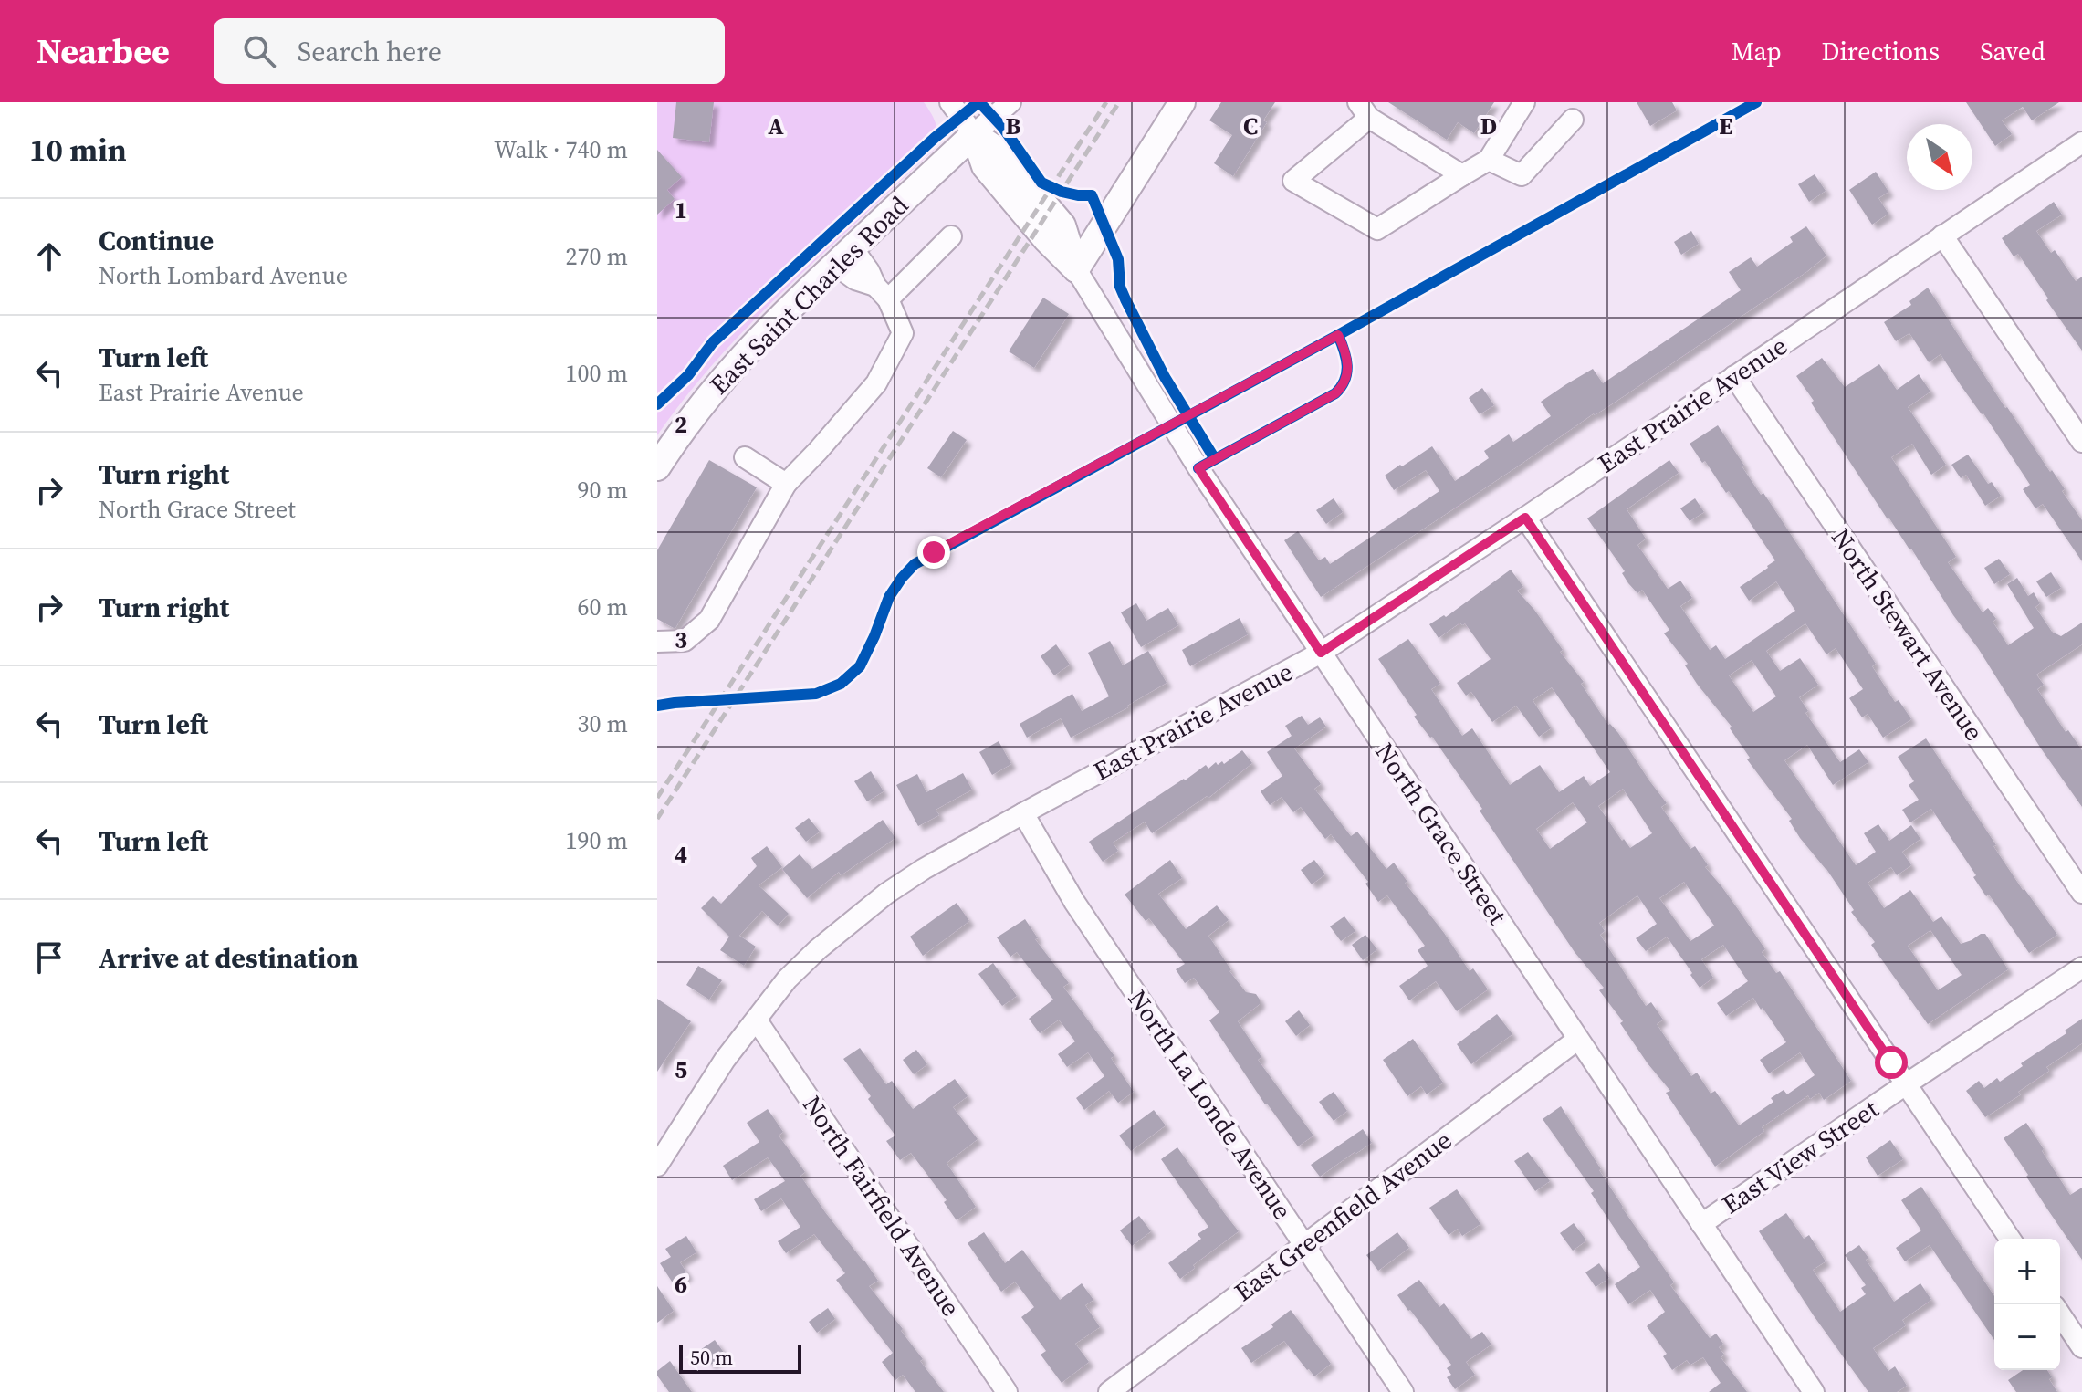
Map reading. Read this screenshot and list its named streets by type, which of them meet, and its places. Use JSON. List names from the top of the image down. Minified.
{"streets":{"main road":["East Saint Charles Road","North Grace Street"],"street":["East Prairie Avenue","North Stewart Avenue","North La Londe Avenue","East View Street","North Fairfield Avenue","East Greenfield Avenue"]},"crossings":[["East Saint Charles Road","North Grace Street"],["East Prairie Avenue","North Stewart Avenue"],["East Prairie Avenue","North Grace Street"],["East Prairie Avenue","North La Londe Avenue"],["East Prairie Avenue","North Fairfield Avenue"],["North Grace Street","East View Street"],["North Grace Street","East Greenfield Avenue"],["North La Londe Avenue","East Greenfield Avenue"]],"scale_bar":"50 m","north":"bottom right","page":{"header":"Nearbee","search":"Search here","nav":["Map","Directions","Saved"],"heading":["10 min","Walk · 740 m"],"list":[["Continue","North Lombard Avenue","270 m"],["Turn left","East Prairie Avenue","100 m"],["Turn right","North Grace Street","90 m"],["Turn right","60 m"],["Turn left","30 m"],["Turn left","190 m"],"Arrive at destination"],"map_buttons":["+","−"],"scale":"50 m"},"grid":{"columns":["A","B","C","D","E"],"rows":["1","2","3","4","5","6"]}}
